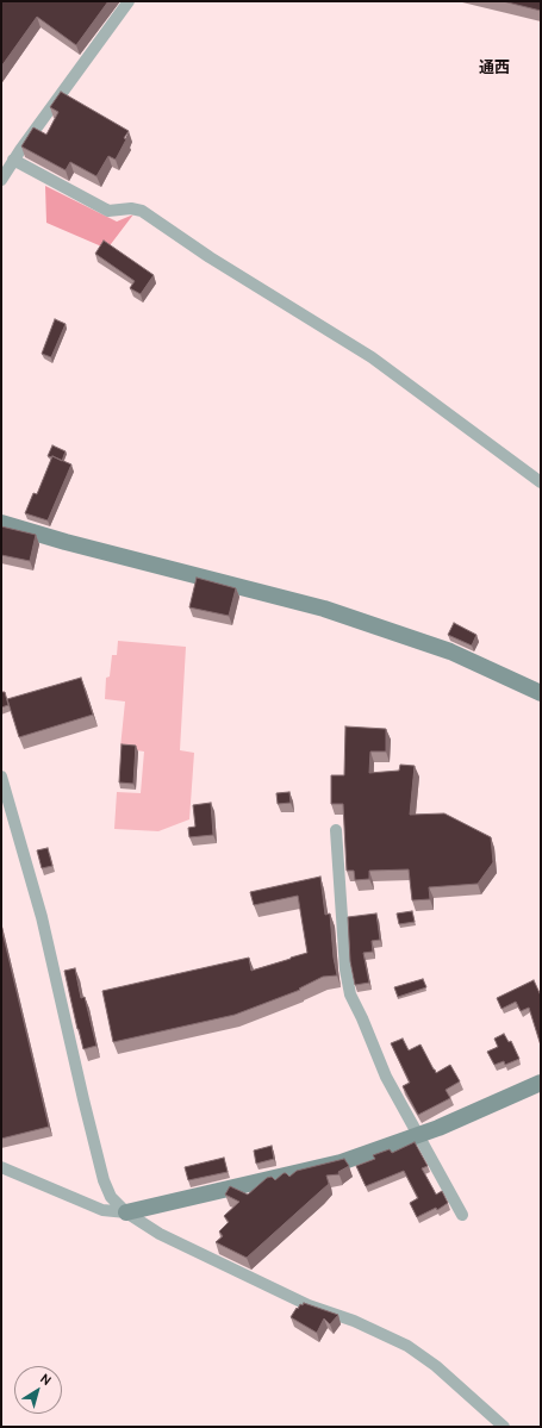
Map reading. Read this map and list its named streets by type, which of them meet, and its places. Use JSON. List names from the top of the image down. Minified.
{"districts":["通西"],"north":"top right"}
